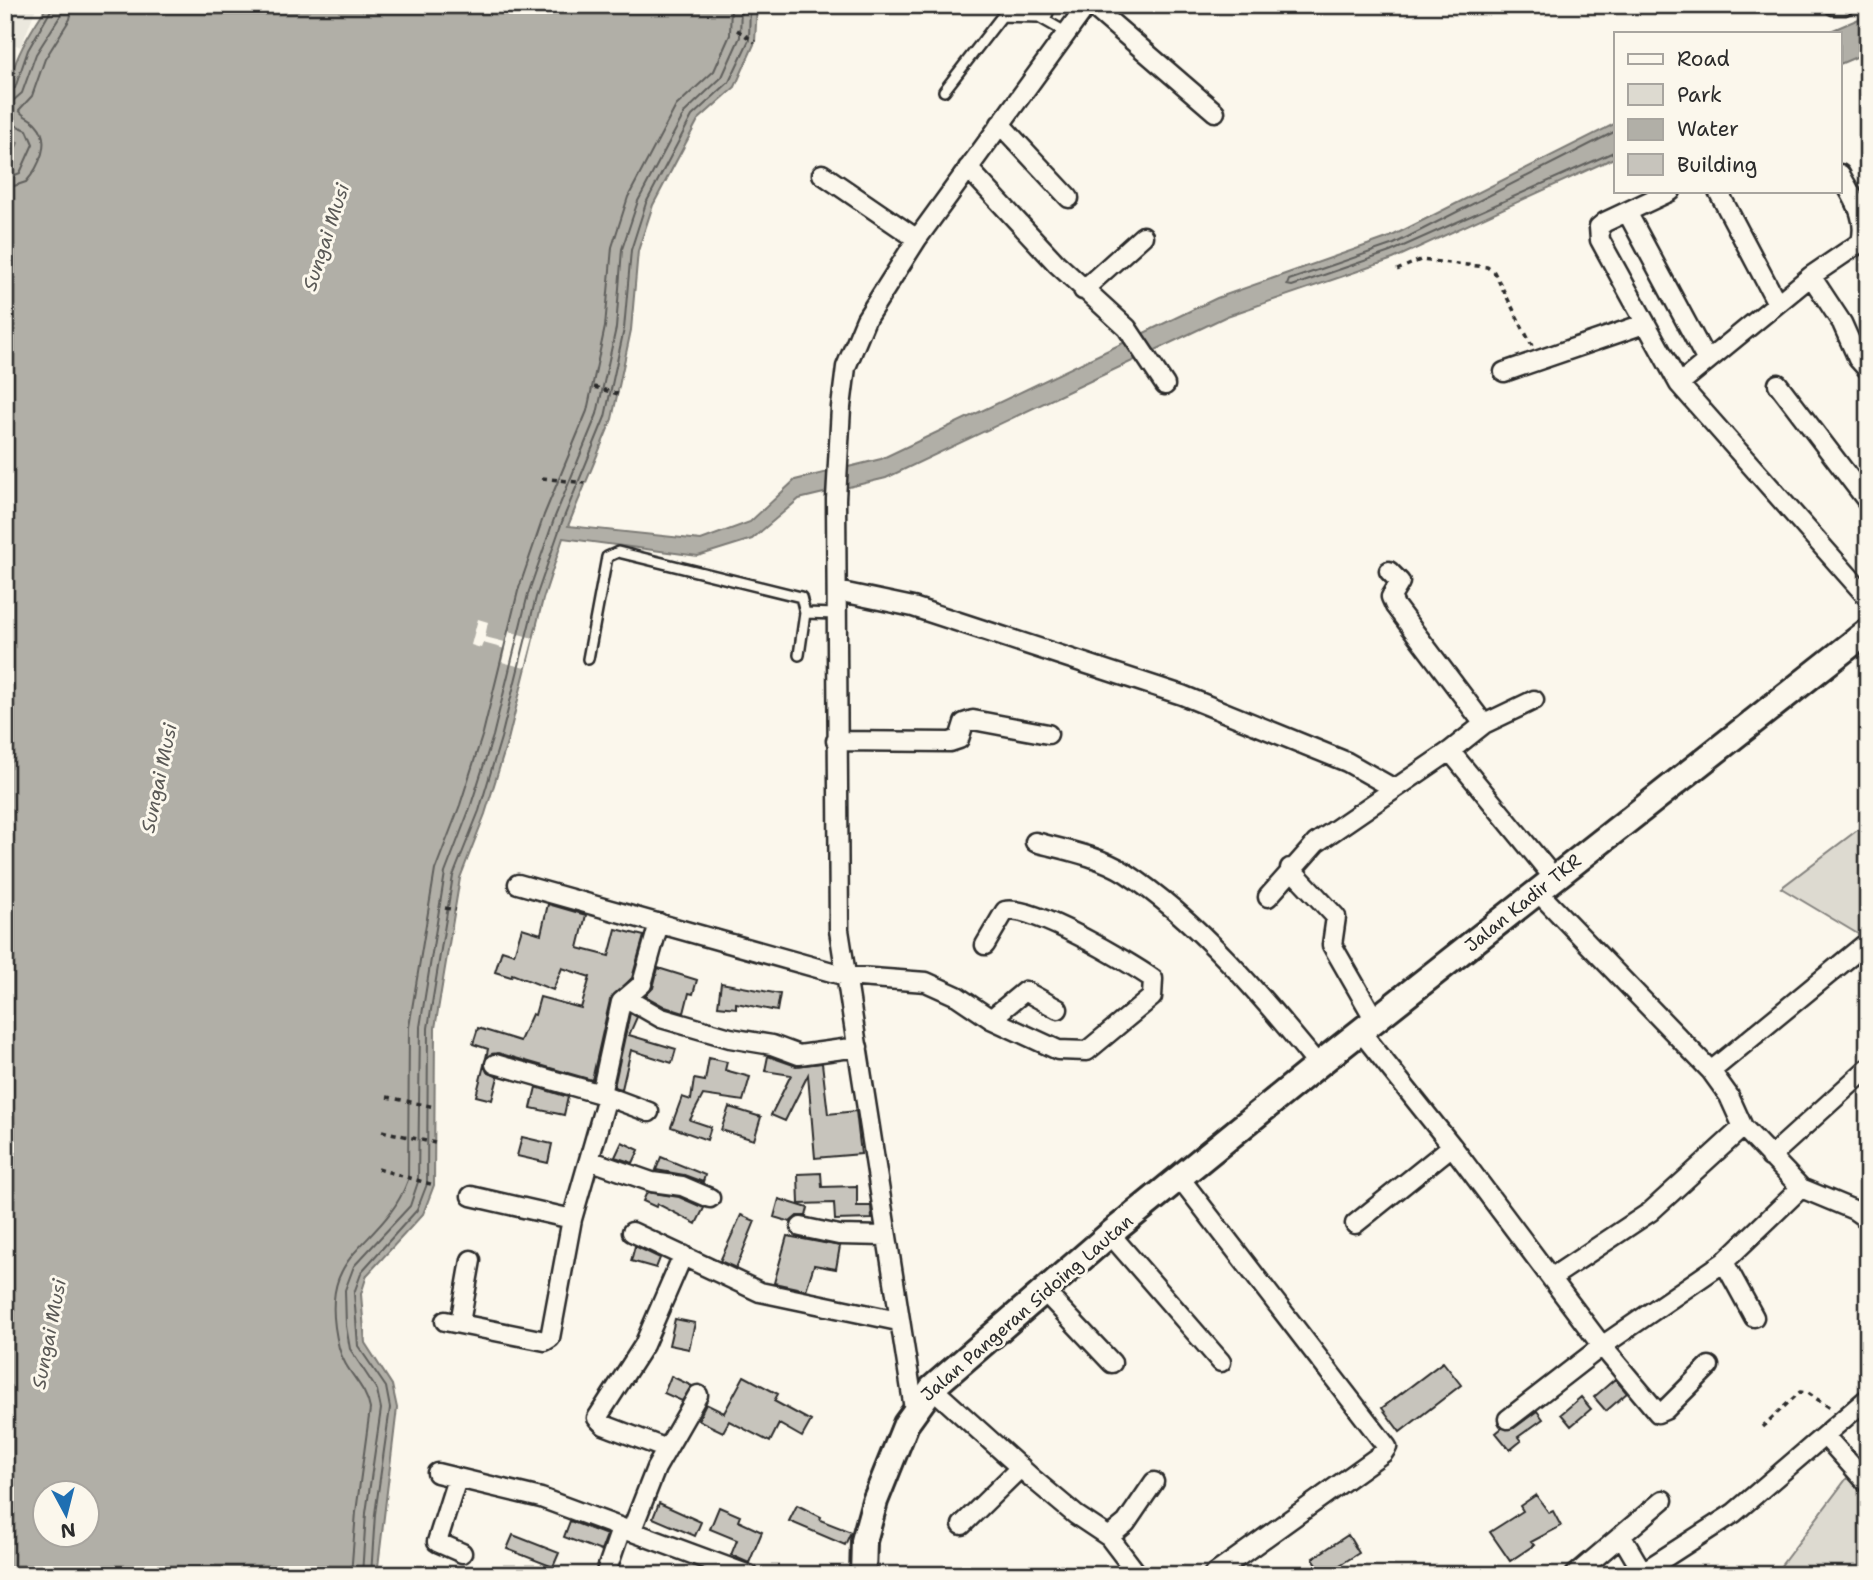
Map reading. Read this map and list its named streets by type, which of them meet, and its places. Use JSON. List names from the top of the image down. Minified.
{"streets":{"street":["Jalan Kadir TKR","Jalan Pangeran Sidoing Lautan"]},"crossings":[["Jalan Kadir TKR","Jalan Pangeran Sidoing Lautan"]],"water":["Sungai Musi"],"legend":["Road","Park","Water","Building"],"north":"bottom"}
